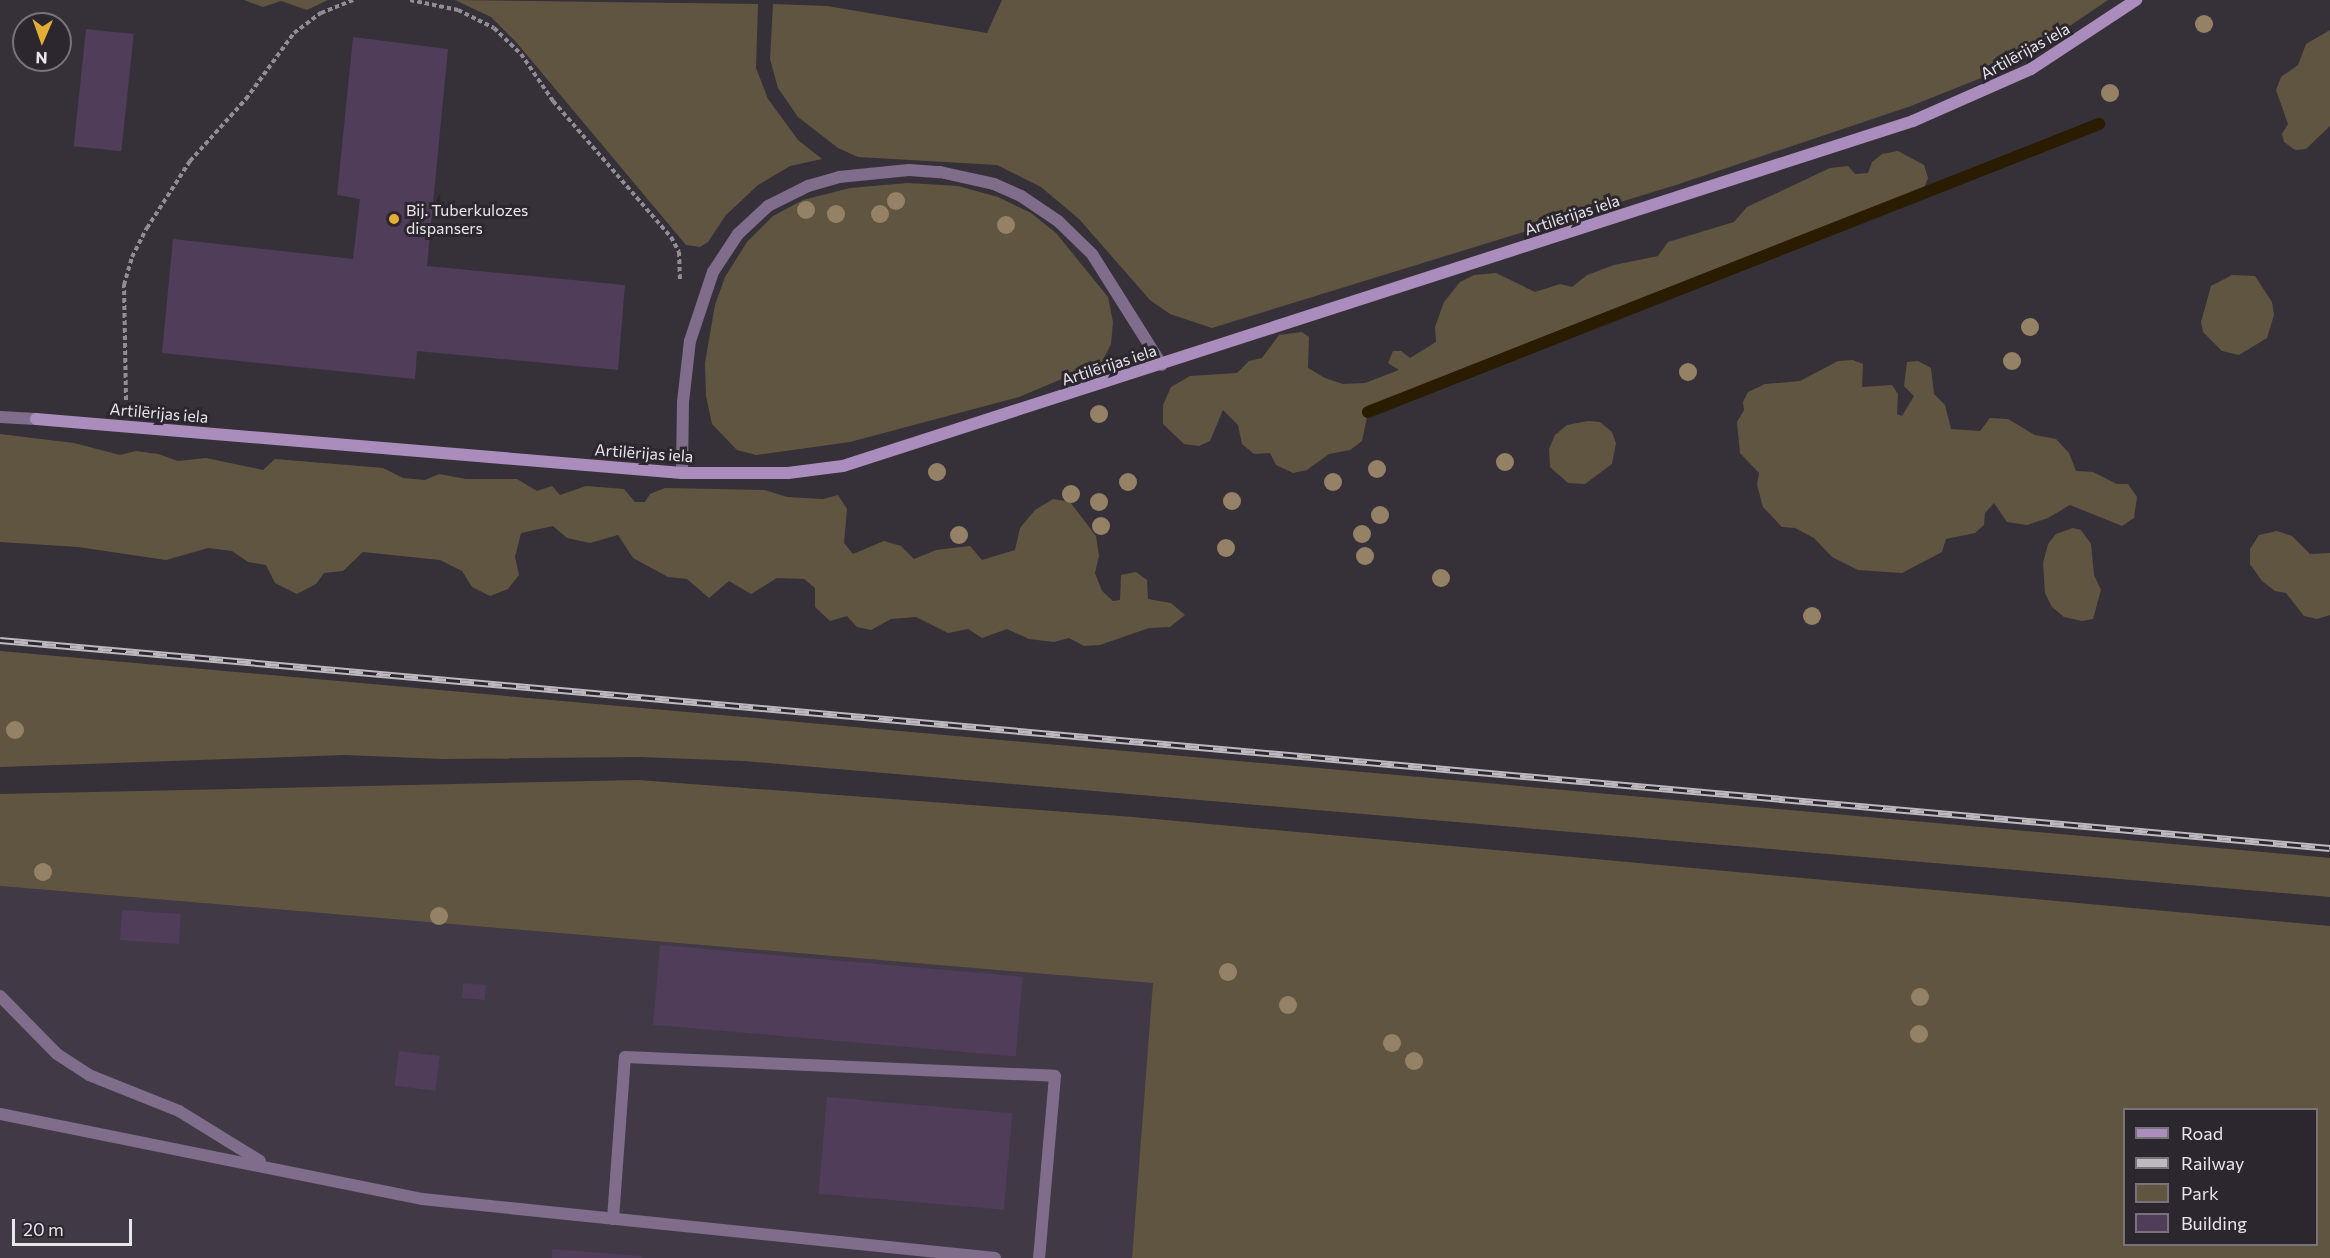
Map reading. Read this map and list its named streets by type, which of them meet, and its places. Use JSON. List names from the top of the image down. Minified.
{"streets":{"street":["Artilērijas iela"]},"places":["Bij. Tuberkulozes dispansers"],"legend":["Road","Railway","Park","Building"],"scale_bar":"20 m","north":"bottom"}
